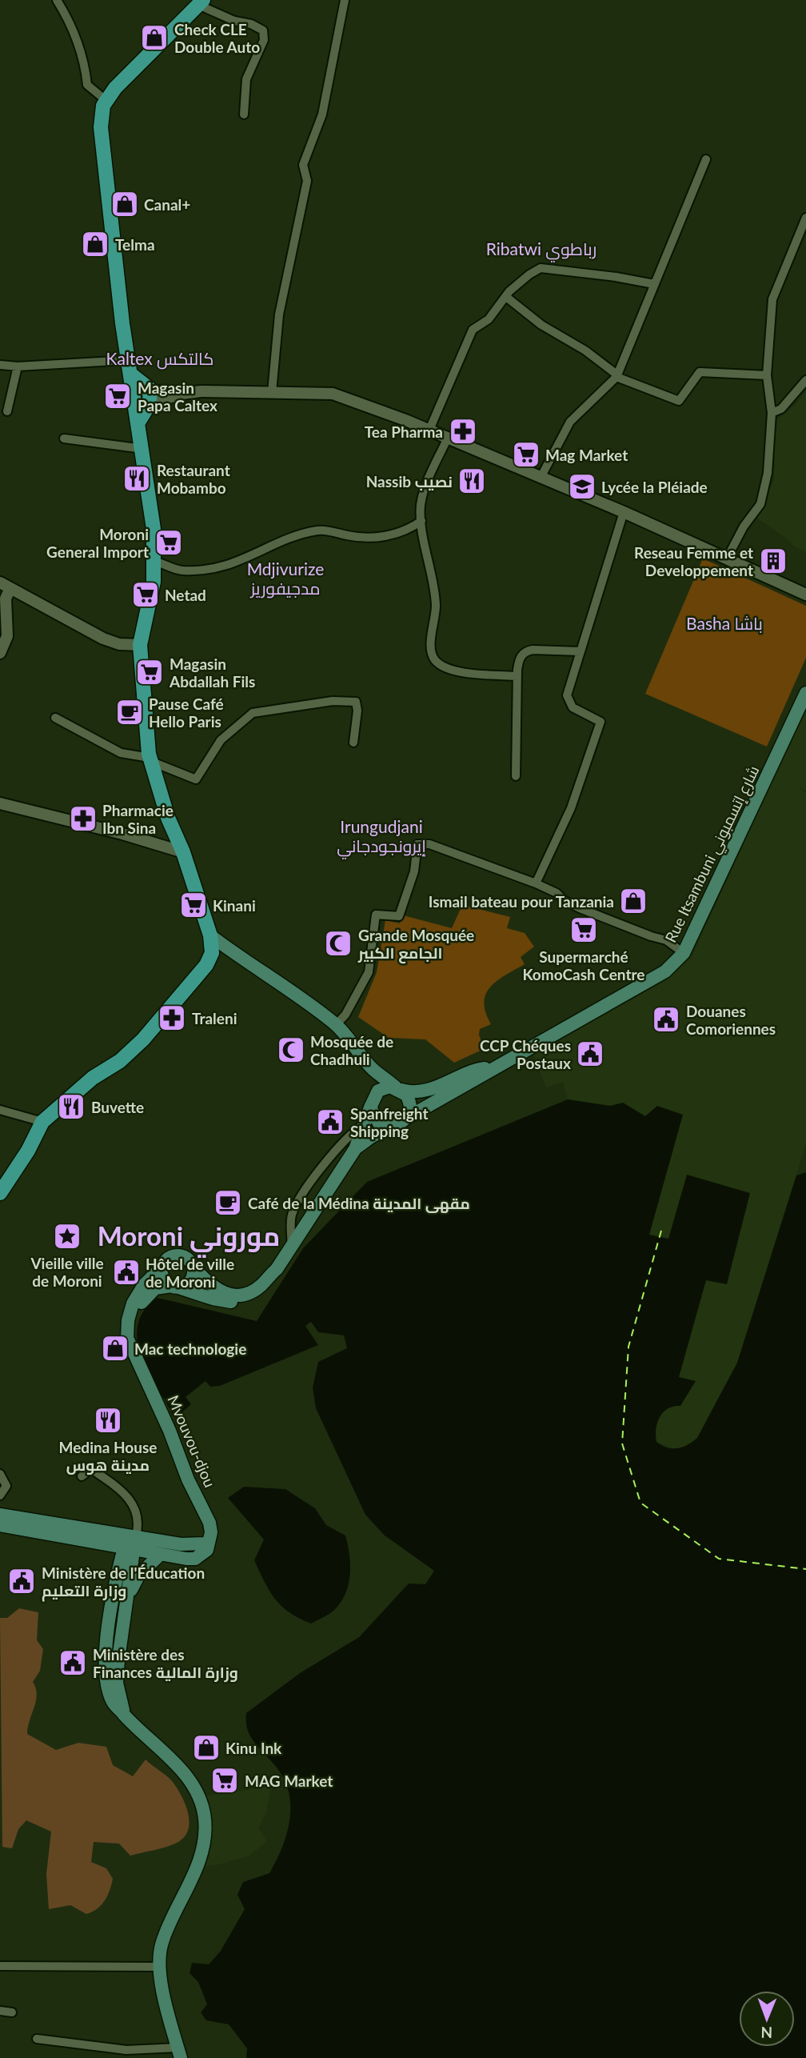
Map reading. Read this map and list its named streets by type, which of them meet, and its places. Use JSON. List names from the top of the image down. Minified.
{"streets":{"main road":["Rue Itsambuni شارع إتسمبوني","Mvouvou-djou"]},"districts":["Ribatwi رباطوي","Kaltex كالتكس","Mdjivurize مدجيفوريز","Basha باشا","Irungudjani إيرونجودجاني","Moroni موروني"],"places":{"shop":["Check CLE Double Auto","Canal+","Telma","Ismail bateau pour Tanzania","Mac technologie","Kinu Ink"],"supermarket":["Magasin Papa Caltex","Mag Market","Moroni General Import","Netad","Magasin Abdallah Fils","Kinani","Supermarché KomoCash Centre","MAG Market"],"pharmacy":["Tea Pharma","Pharmacie Ibn Sina","Traleni"],"restaurant":["Restaurant Mobambo","Nassib نصيب","Buvette","Medina House مدينة هوس"],"school or university":["Lycée la Pléiade"],"building":["Reseau Femme et Developpement"],"cafe":["Pause Café Hello Paris","Café de la Médina مقهى المدينة"],"mosque":["Grande Mosquée الجامع الكبير","Mosquée de Chadhuli"],"public building":["Douanes Comoriennes","CCP Chéques Postaux","Spanfreight Shipping","Hôtel de ville de Moroni","Ministère de l'Éducation وزارة التعليم","Ministère des Finances وزارة المالية"],"place":["Vieille ville de Moroni"]},"north":"bottom"}
